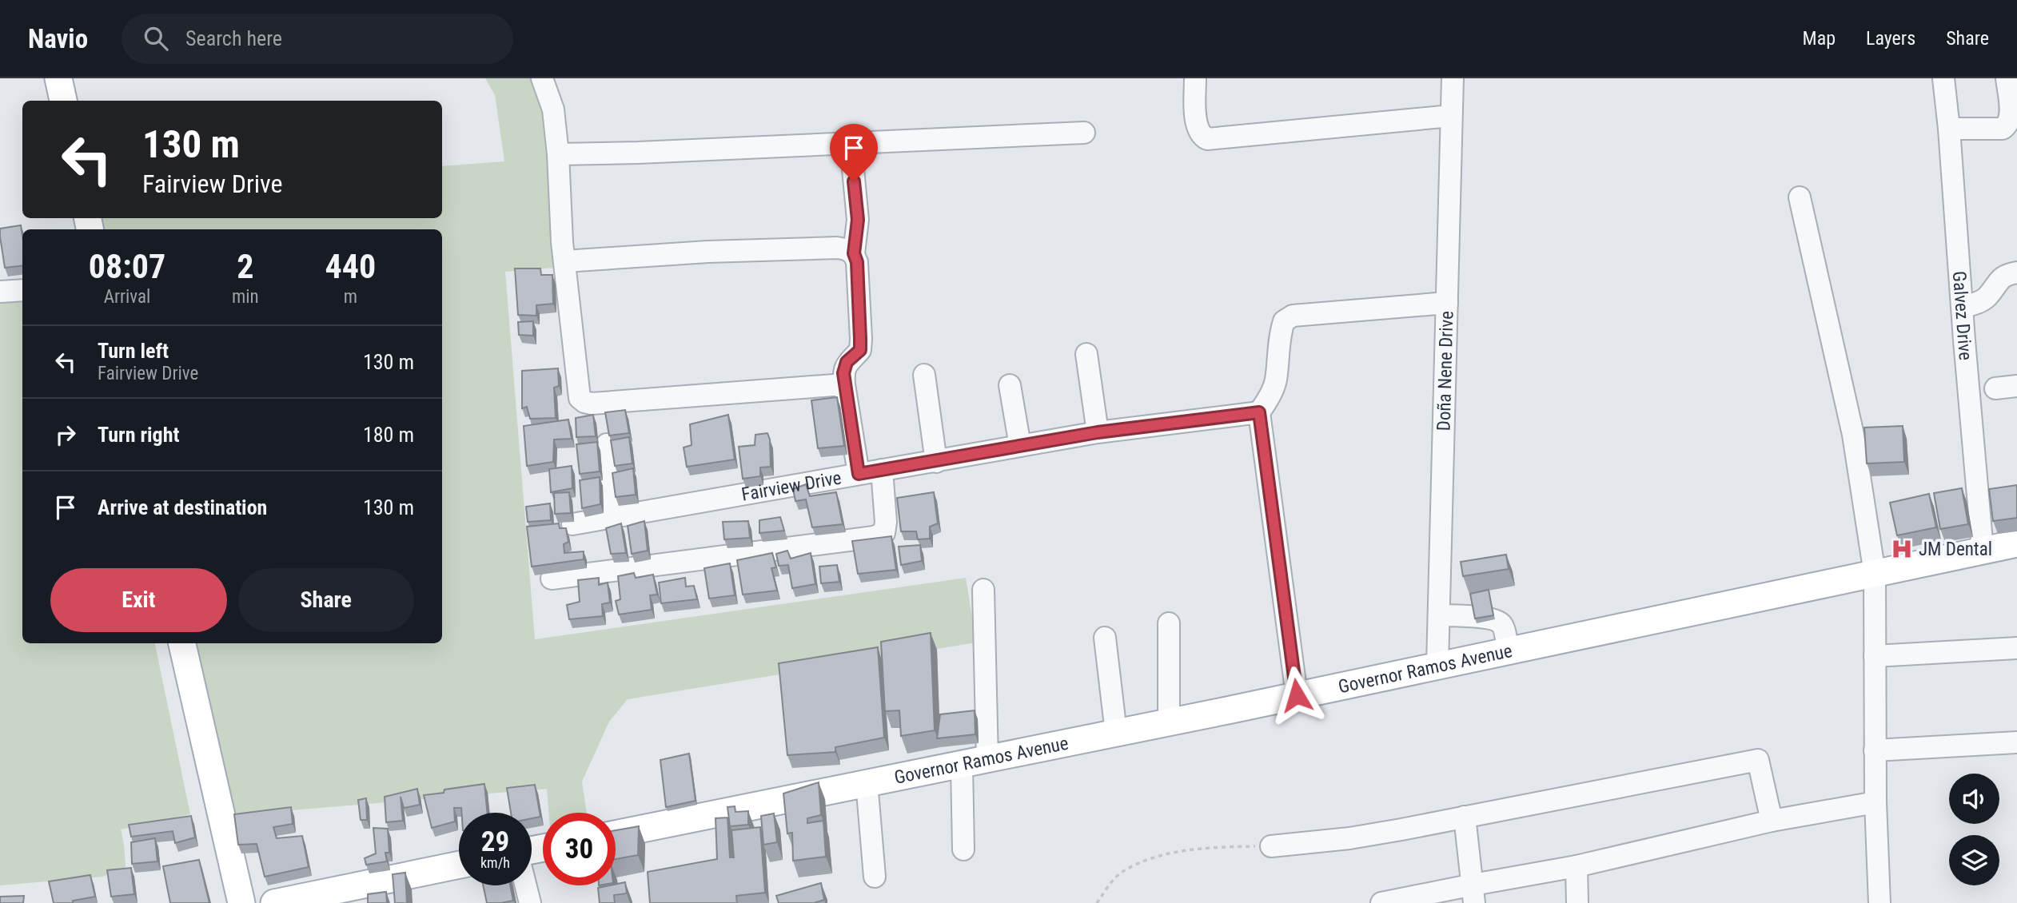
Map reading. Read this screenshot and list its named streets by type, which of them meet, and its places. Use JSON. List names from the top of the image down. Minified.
{"streets":{"main road":["Governor Ramos Avenue"],"street":["Galvez Drive","Doña Nene Drive","Fairview Drive"]},"crossings":[["Galvez Drive","Governor Ramos Avenue"],["Doña Nene Drive","Governor Ramos Avenue"]],"places":{"hospital":["JM Dental"]},"page":{"header":"Navio","search":"Search here","nav":["Map","Layers","Share"],"turn":["130 m","Fairview Drive"],"eta":["08:07","Arrival","2","min","440","m"],"list":[{"name":"Turn left","note":"Fairview Drive","value":"130 m"},{"name":"Turn right","value":"180 m"},{"name":"Arrive at destination","value":"130 m"}],"buttons":["Exit","Share"],"speed":"29 km/h","limit":"30"}}
